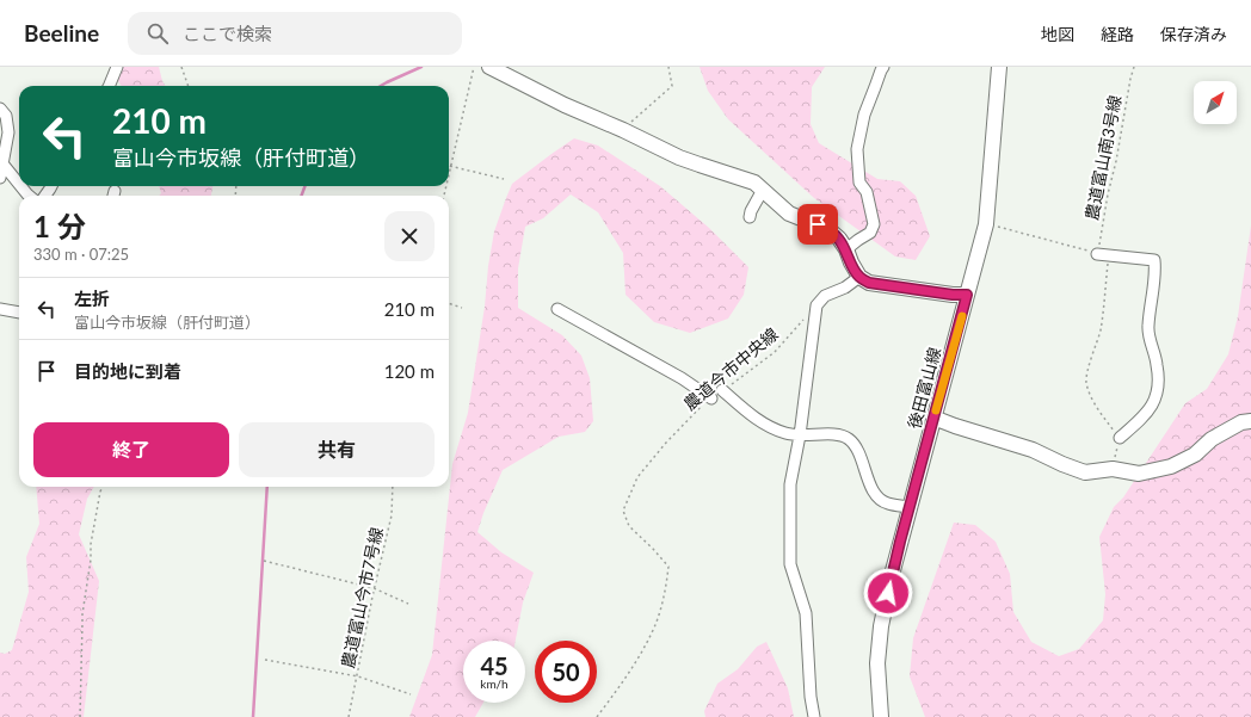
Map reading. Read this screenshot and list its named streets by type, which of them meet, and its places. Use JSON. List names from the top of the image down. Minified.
{"streets":{"street":["後田富山線"],"path":["農道富山南3号線","農道今市中央線","農道富山今市7号線"]},"north":"top right","page":{"header":"Beeline","search":"ここで検索","nav":["地図","経路","保存済み"],"turn":["210 m","富山今市坂線（肝付町道）"],"heading":["1 分","330 m · 07:25"],"list":[{"name":"左折","note":"富山今市坂線（肝付町道）","value":"210 m"},{"name":"目的地に到着","value":"120 m"}],"buttons":["終了","共有"],"speed":"45 km/h","limit":"50"}}
